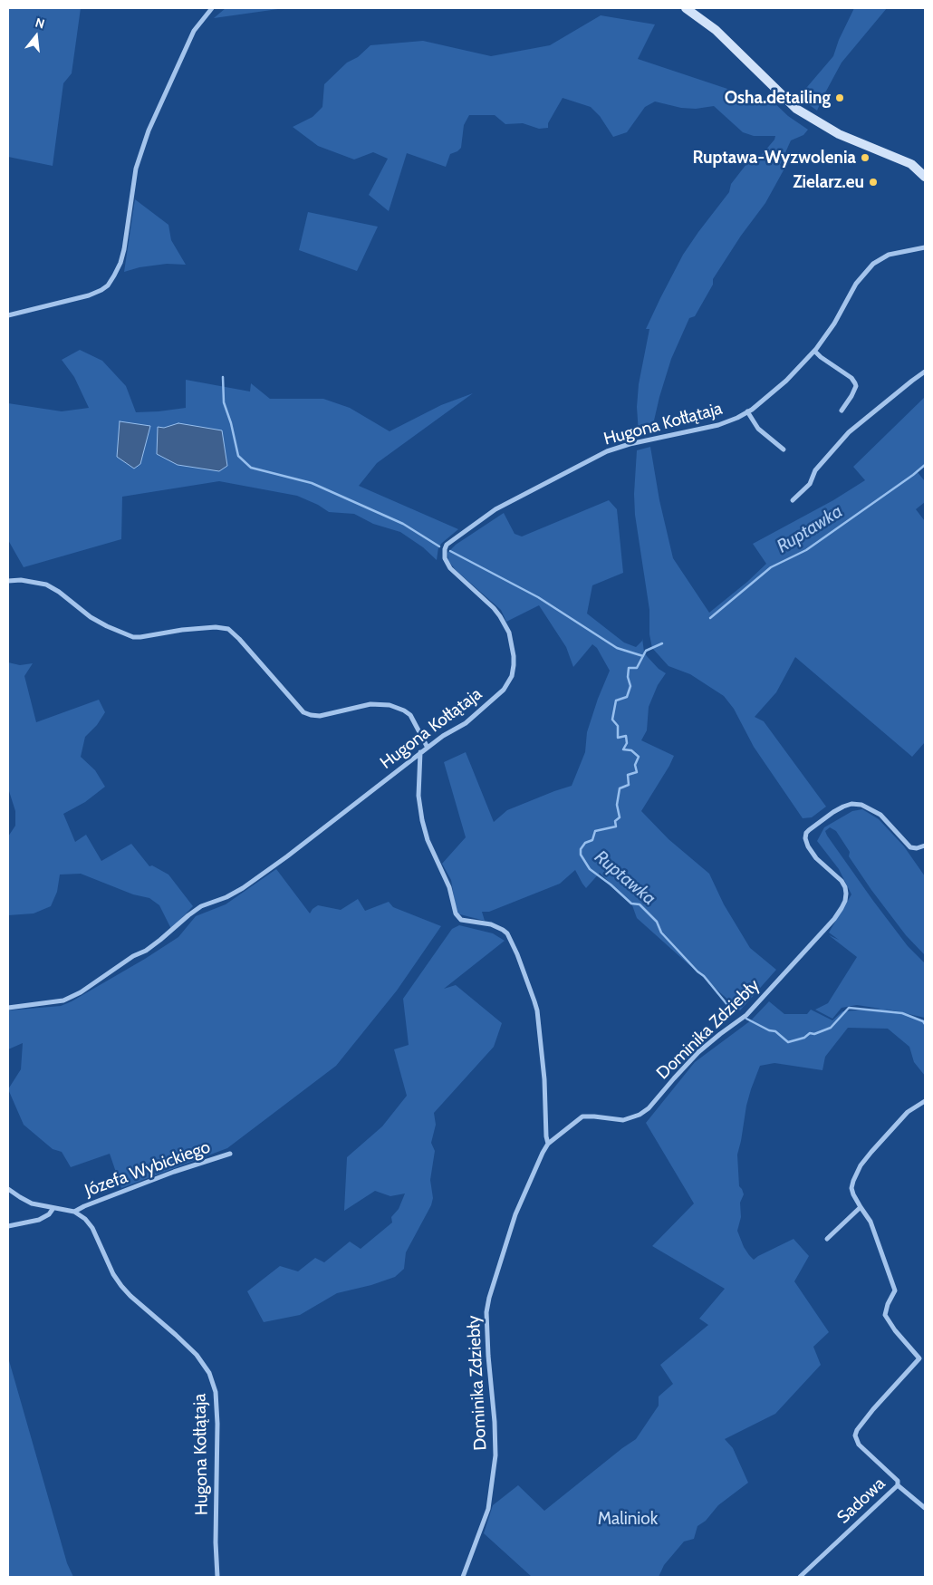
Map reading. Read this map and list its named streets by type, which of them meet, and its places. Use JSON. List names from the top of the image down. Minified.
{"streets":{"street":["Hugona Kołłątaja","Dominika Zdziebły","Józefa Wybickiego","Sadowa"]},"crossings":[["Hugona Kołłątaja","Józefa Wybickiego"]],"water":["Ruptawka"],"parks":["Maliniok"],"places":["Osha.detailing","Ruptawa-Wyzwolenia","Zielarz.eu"],"north":"top"}
